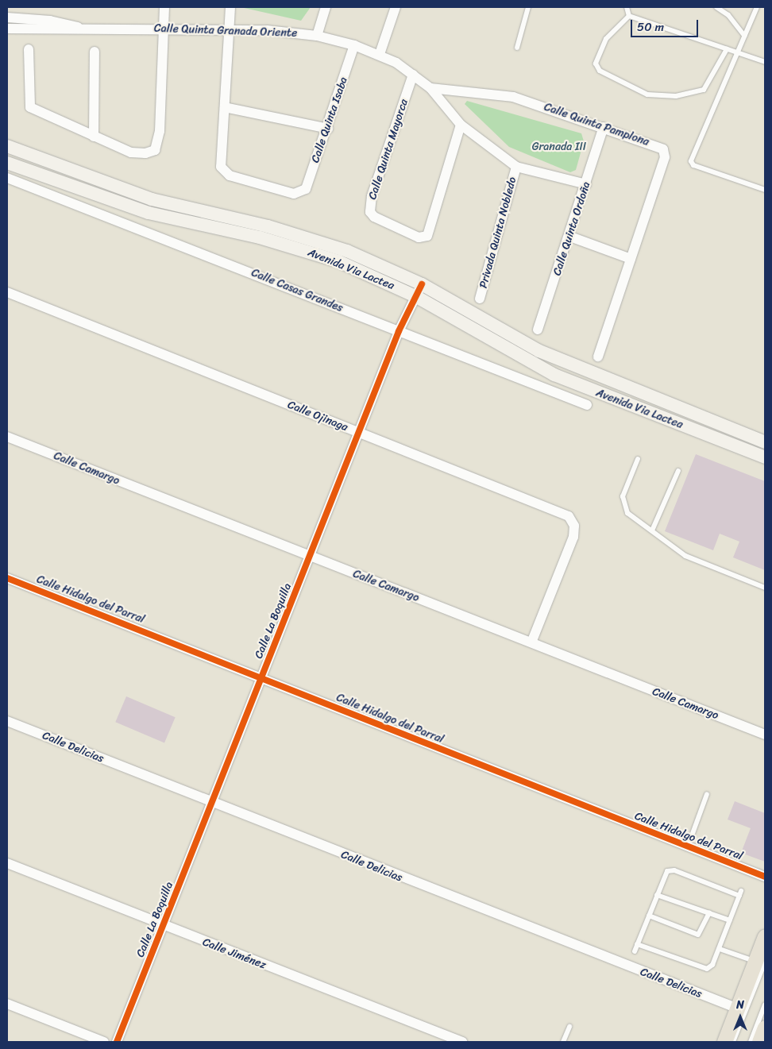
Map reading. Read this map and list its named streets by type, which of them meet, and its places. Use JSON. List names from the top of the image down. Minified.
{"streets":{"main road":["Avenida Via Lactea"],"street":["Calle Quinta Granada Oriente","Calle Quinta Isaba","Calle Quinta Pamplona","Calle Quinta Mayorca","Calle Quinta Ordoña","Privada Quinta Nobledo","Calle Casas Grandes","Calle Ojinaga","Calle Camargo","Calle Hidalgo del Parral","Calle La Boquilla","Calle Delicias","Calle Jiménez"]},"crossings":[["Calle Quinta Granada Oriente","Calle Quinta Isaba"],["Calle Quinta Granada Oriente","Calle Quinta Pamplona"],["Calle Quinta Granada Oriente","Calle Quinta Mayorca"],["Calle Quinta Granada Oriente","Privada Quinta Nobledo"],["Calle Quinta Pamplona","Calle Quinta Ordoña"],["Avenida Via Lactea","Calle La Boquilla"],["Calle Casas Grandes","Calle La Boquilla"],["Calle Ojinaga","Calle Camargo"],["Calle Ojinaga","Calle La Boquilla"],["Calle Camargo","Calle La Boquilla"],["Calle Hidalgo del Parral","Calle La Boquilla"],["Calle La Boquilla","Calle Delicias"],["Calle La Boquilla","Calle Jiménez"]],"parks":["Granada III"],"scale_bar":"50 m","north":"top"}
